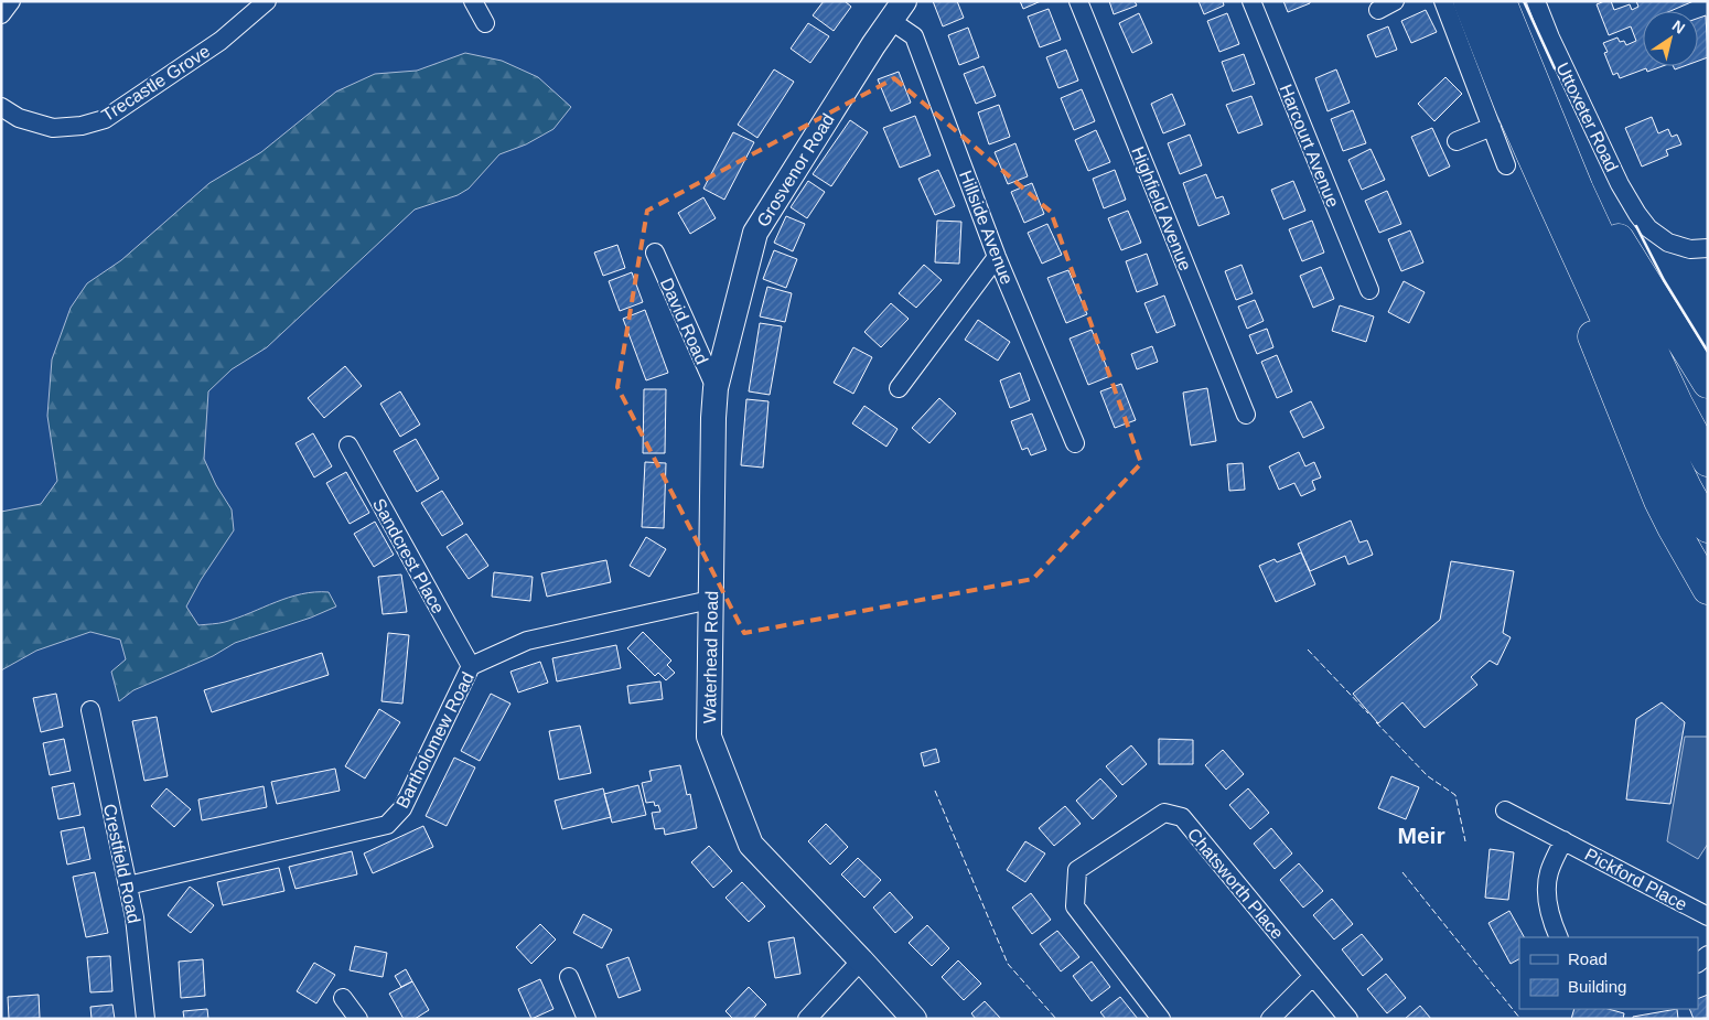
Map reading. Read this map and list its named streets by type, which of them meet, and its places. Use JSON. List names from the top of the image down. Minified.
{"streets":{"street":["Trecastle Grove","Uttoxeter Road","Harcourt Avenue","Grosvenor Road","Highfield Avenue","Hillside Avenue","David Road","Sandcrest Place","Waterhead Road","Bartholomew Road","Crestfield Road","Pickford Place","Chatsworth Place"]},"crossings":[["Grosvenor Road","Hillside Avenue"],["Grosvenor Road","David Road"],["Grosvenor Road","Waterhead Road"],["David Road","Waterhead Road"],["Sandcrest Place","Bartholomew Road"],["Waterhead Road","Bartholomew Road"],["Bartholomew Road","Crestfield Road"]],"districts":["Meir"],"legend":["Road","Building"],"north":"top right"}
